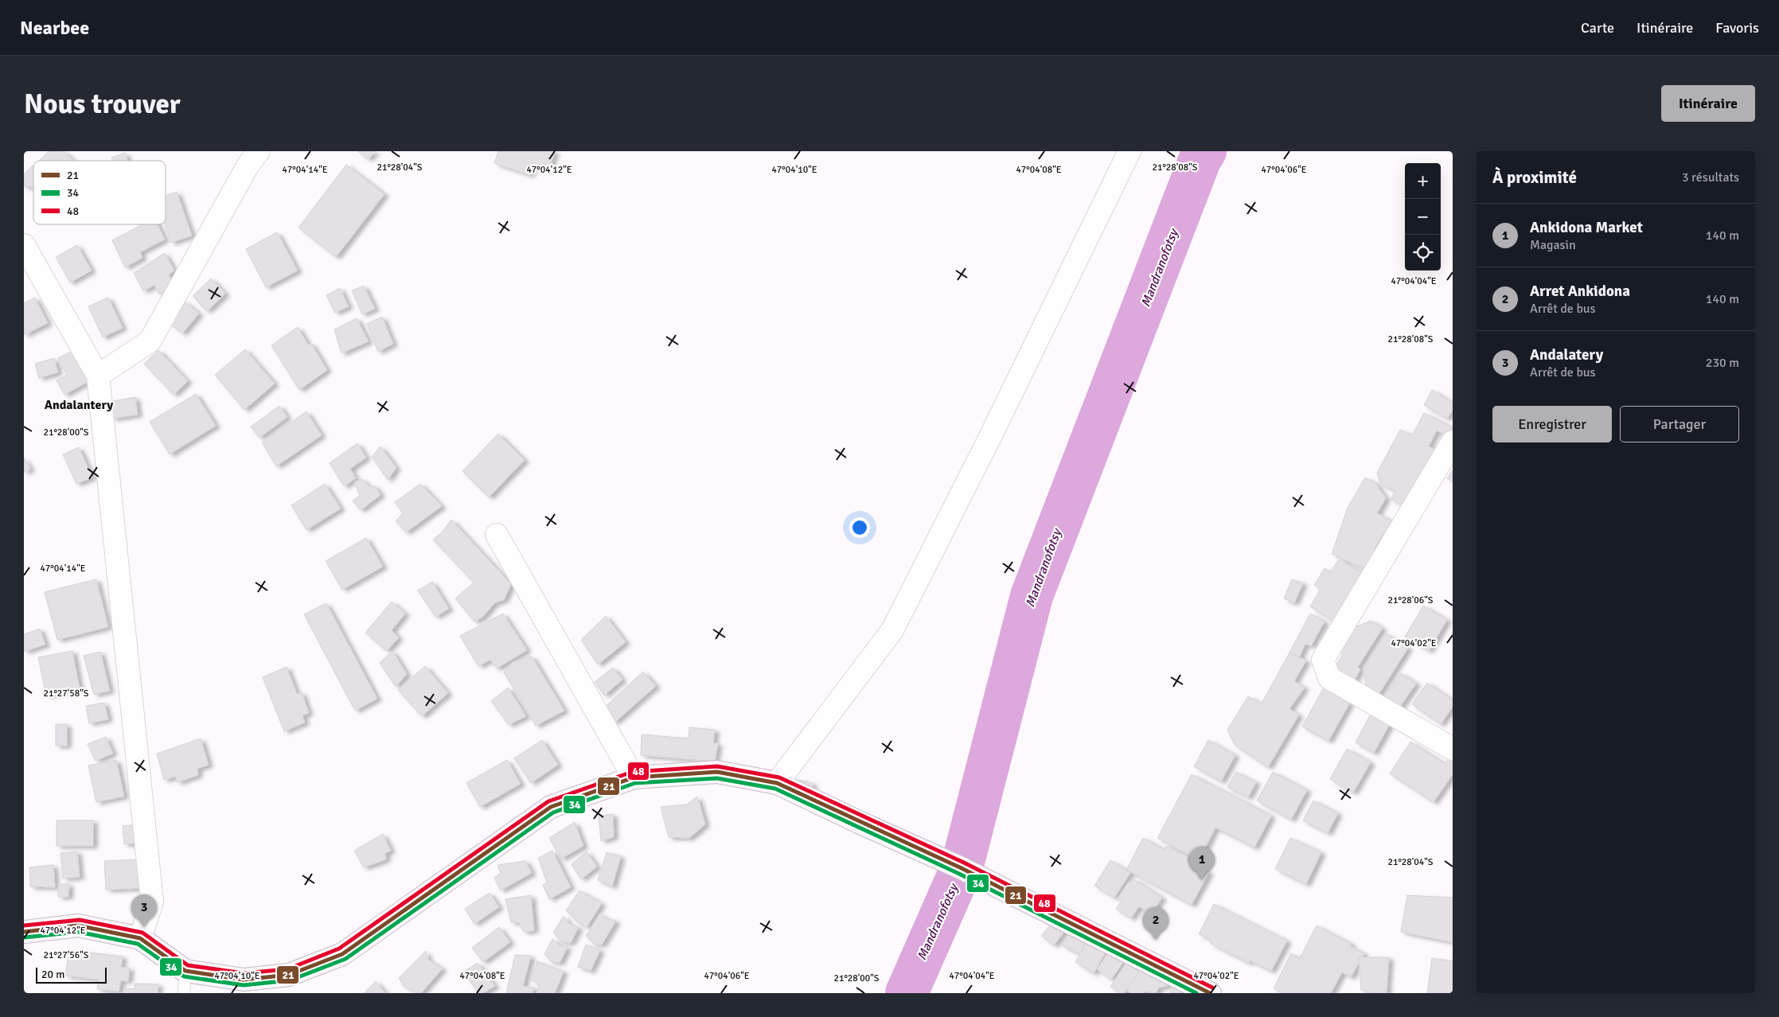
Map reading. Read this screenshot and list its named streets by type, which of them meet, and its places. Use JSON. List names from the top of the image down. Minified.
{"districts":["Andalantery"],"water":["Mandranofotsy"],"lines":["transit line 48","transit line 21","transit line 34"],"legend":["21","34","48"],"scale_bar":"20 m","page":{"header":"Nearbee","nav":["Carte","Itinéraire","Favoris"],"buttons":["Itinéraire",["Enregistrer","Partager"]],"title":"Nous trouver","heading":["À proximité","3 résultats"],"map_buttons":["+","−"],"list":[{"mark":"1","name":"Ankidona Market","note":"Magasin","value":"140 m"},{"mark":"2","name":"Arret Ankidona","note":"Arrêt de bus","value":"140 m"},{"mark":"3","name":"Andalatery","note":"Arrêt de bus","value":"230 m"}],"pins":["1","3","2"],"scale":"20 m"},"coordinates":["21°28'04\"S","21°28'08\"S","47°04'14\"E","47°04'12\"E","47°04'10\"E","47°04'08\"E","47°04'06\"E","47°04'04\"E","21°28'00\"S","21°28'06\"S","47°04'02\"E","21°27'58\"S","21°27'56\"S"]}
